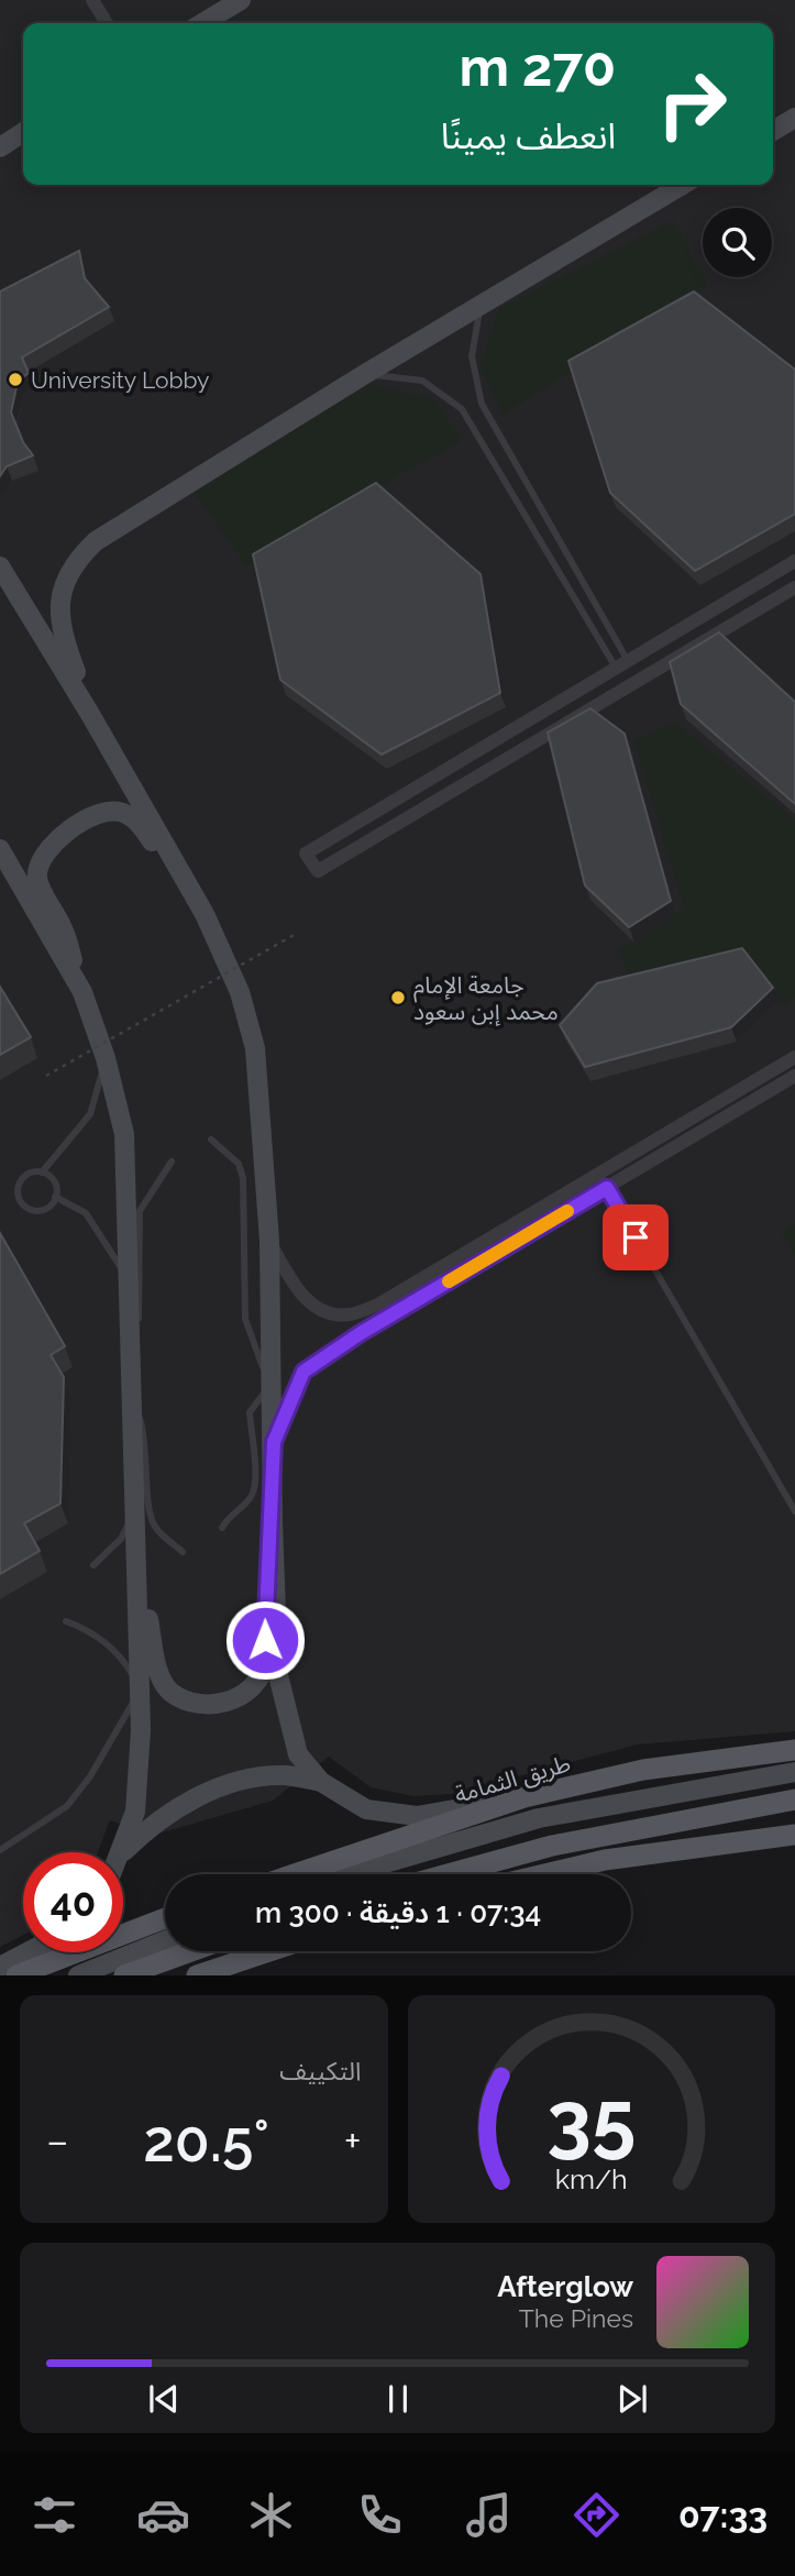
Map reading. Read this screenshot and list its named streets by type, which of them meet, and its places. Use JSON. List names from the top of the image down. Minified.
{"streets":{"main road":["طريق الثمامة"]},"places":["University Lobby","جامعة الإمام محمد إبن سعود"],"page":{"turn":["270 m","انعطف يمينًا"],"limit":"40","trip":"07:34 · 1 دقيقة · 300 m","tile":"التكييف","heat":["−","20.5°","+"],"song":["Afterglow","The Pines"],"tabs":"07:33","gauge":["35","km/h"]}}
